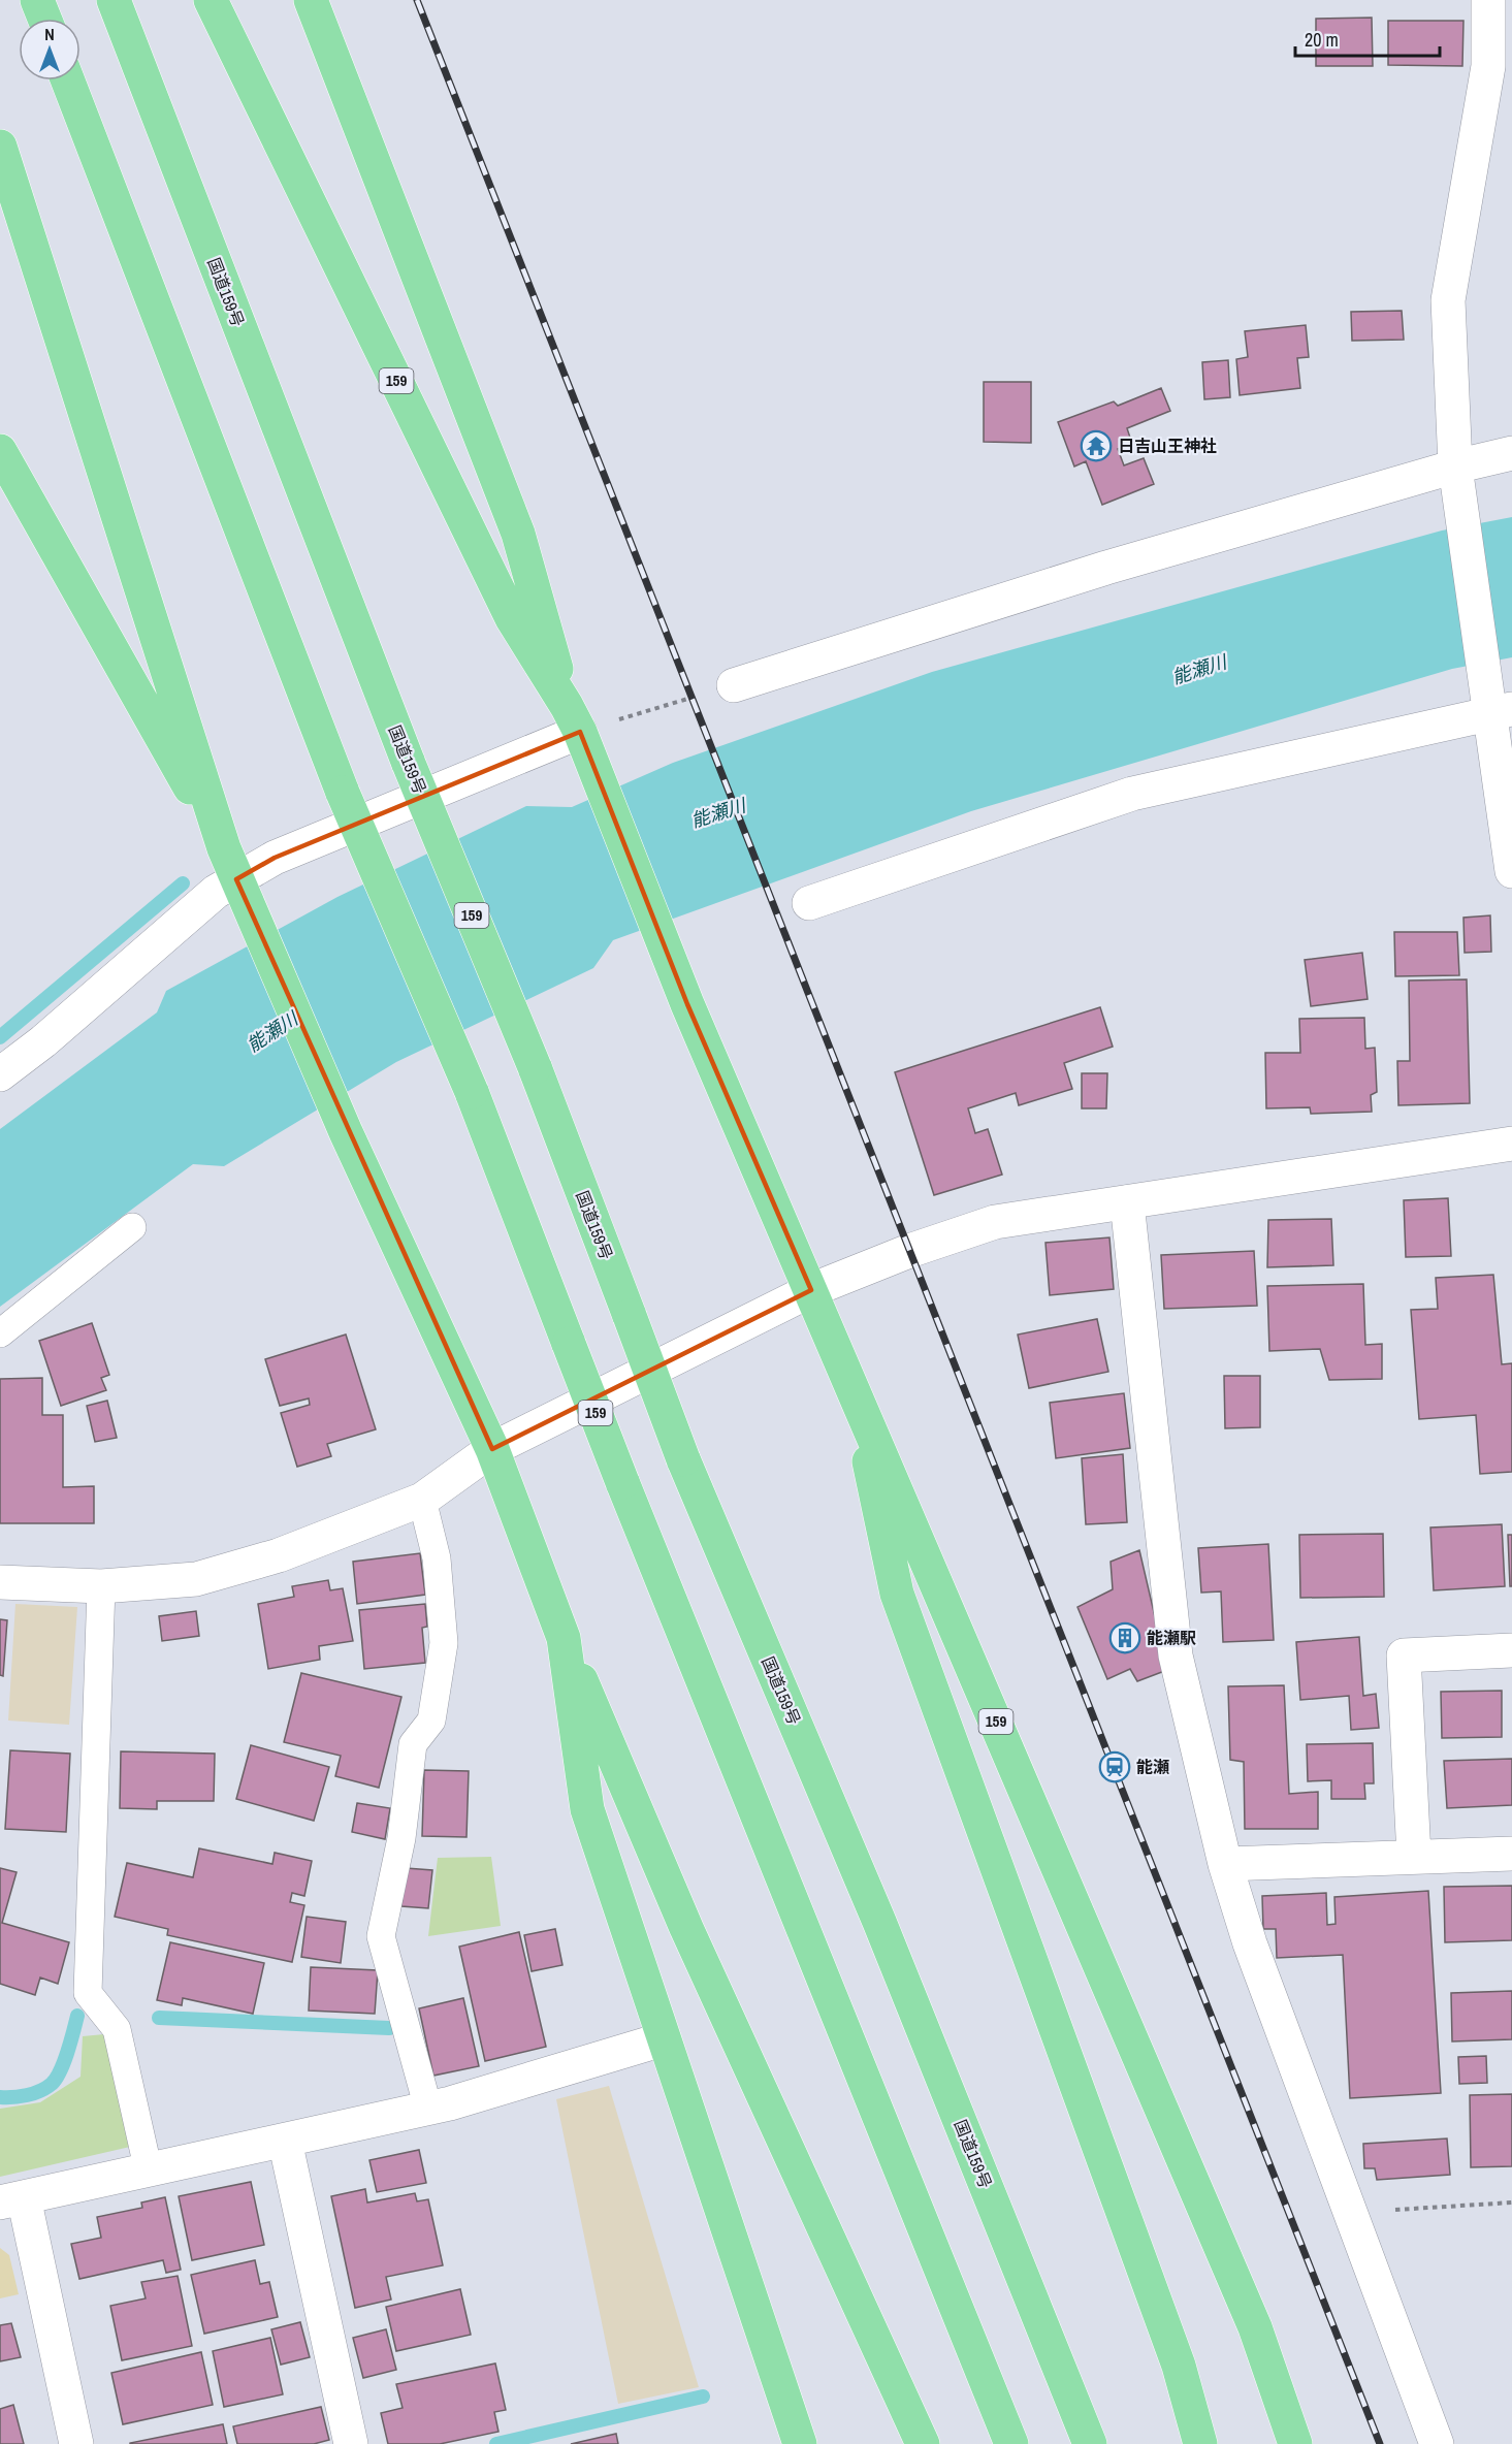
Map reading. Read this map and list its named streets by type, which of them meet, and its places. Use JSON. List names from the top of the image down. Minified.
{"streets":{"highway":["国道159号","159"]},"water":["能瀬川"],"places":{"temple":["日吉山王神社"],"building":["能瀬駅"],"station":["能瀬"]},"scale_bar":"20 m","north":"top"}
